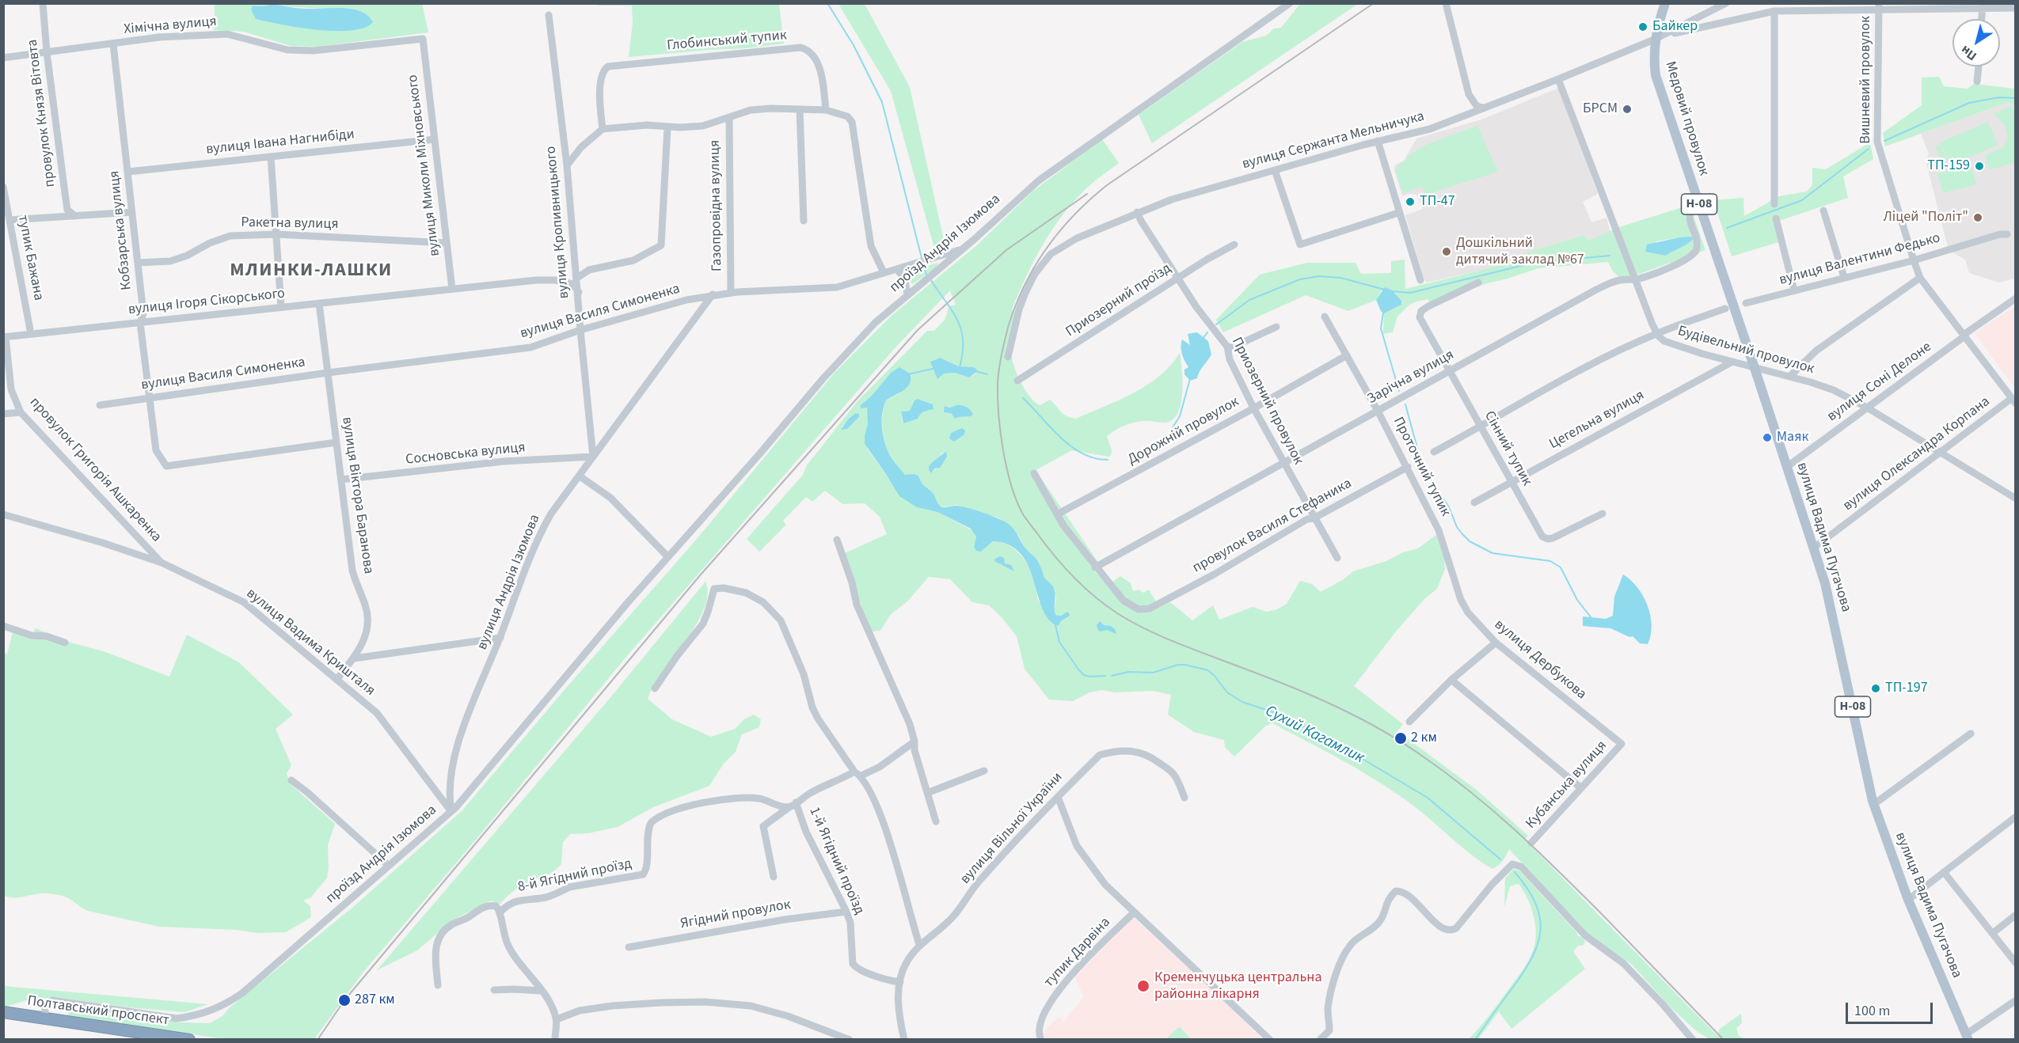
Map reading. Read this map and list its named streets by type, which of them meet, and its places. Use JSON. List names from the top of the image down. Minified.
{"streets":{"highway":["Полтавський проспект"],"main road":["Медовий провулок","Н-08","вулиця Вадима Пугачова"],"street":["Хімічна вулиця","Глобинський тупик","Вишневий провулок","провулок Князя Вітовта","вулиця Сержанта Мельничука","вулиця Івана Нагнибіди","вулиця Миколи Міхновського","Газопровідна вулиця","вулиця Кропивницького","Ракетна вулиця","Кобзарська вулиця","проїзд Андрія Ізюмова","тупик Бажана","вулиця Валентини Федько","Приозерний проїзд","вулиця Ігоря Сікорського","вулиця Василя Симоненка","Будівельний провулок","Зарічна вулиця","вулиця Соні Делоне","Приозерний провулок","Цегельна вулиця","Дорожній провулок","Сінний тупик","Сосновська вулиця","вулиця Олександра Корпана","Проточний тупик","провулок Григорія Ашкаренка","вулиця Віктора Баранова","провулок Василя Стефаника","вулиця Андрія Ізюмова","вулиця Вадима Кришталя","вулиця Дербукова","Кубанська вулиця","вулиця Вільної України","1-й Ягідний проїзд","8-й Ягідний проїзд","Ягідний провулок","тупик Дарвіна"]},"crossings":[["Хімічна вулиця","провулок Князя Вітовта"],["Хімічна вулиця","вулиця Миколи Міхновського"],["Хімічна вулиця","Кобзарська вулиця"],["Глобинський тупик","Газопровідна вулиця"],["Вишневий провулок","вулиця Валентини Федько"],["Вишневий провулок","вулиця Соні Делоне"],["Вишневий провулок","вулиця Олександра Корпана"],["Медовий провулок","вулиця Сержанта Мельничука"],["Медовий провулок","Н-08"],["Медовий провулок","Будівельний провулок"],["Медовий провулок","Зарічна вулиця"],["Медовий провулок","вулиця Вадима Пугачова"],["вулиця Сержанта Мельничука","Н-08"],["вулиця Сержанта Мельничука","Будівельний провулок"],["вулиця Сержанта Мельничука","Приозерний провулок"],["вулиця Івана Нагнибіди","вулиця Миколи Міхновського"],["вулиця Івана Нагнибіди","Кобзарська вулиця"],["вулиця Миколи Міхновського","Ракетна вулиця"],["вулиця Миколи Міхновського","вулиця Ігоря Сікорського"],["Газопровідна вулиця","вулиця Василя Симоненка"],["вулиця Кропивницького","вулиця Ігоря Сікорського"],["вулиця Кропивницького","вулиця Василя Симоненка"],["вулиця Кропивницького","Сосновська вулиця"],["вулиця Кропивницького","вулиця Андрія Ізюмова"],["Ракетна вулиця","Кобзарська вулиця"],["Кобзарська вулиця","вулиця Ігоря Сікорського"],["Кобзарська вулиця","вулиця Василя Симоненка"],["Кобзарська вулиця","вулиця Віктора Баранова"],["проїзд Андрія Ізюмова","вулиця Василя Симоненка"],["проїзд Андрія Ізюмова","вулиця Андрія Ізюмова"],["проїзд Андрія Ізюмова","вулиця Вадима Кришталя"],["проїзд Андрія Ізюмова","Полтавський проспект"],["тупик Бажана","вулиця Ігоря Сікорського"],["Приозерний проїзд","Приозерний провулок"],["вулиця Ігоря Сікорського","провулок Григорія Ашкаренка"],["вулиця Ігоря Сікорського","вулиця Віктора Баранова"],["вулиця Василя Симоненка","вулиця Віктора Баранова"],["вулиця Василя Симоненка","вулиця Андрія Ізюмова"],["Будівельний провулок","Зарічна вулиця"],["Будівельний провулок","вулиця Соні Делоне"],["Будівельний провулок","Цегельна вулиця"],["Будівельний провулок","вулиця Олександра Корпана"],["Будівельний провулок","вулиця Вадима Пугачова"],["Зарічна вулиця","Приозерний провулок"],["Зарічна вулиця","Сінний тупик"],["Зарічна вулиця","Проточний тупик"],["Зарічна вулиця","провулок Василя Стефаника"],["вулиця Соні Делоне","вулиця Вадима Пугачова"],["Приозерний провулок","Дорожній провулок"],["Приозерний провулок","провулок Василя Стефаника"],["Цегельна вулиця","Сінний тупик"],["Дорожній провулок","Проточний тупик"],["Сосновська вулиця","вулиця Віктора Баранова"],["Сосновська вулиця","вулиця Андрія Ізюмова"],["вулиця Олександра Корпана","вулиця Вадима Пугачова"],["Проточний тупик","провулок Василя Стефаника"],["Проточний тупик","вулиця Дербукова"],["провулок Григорія Ашкаренка","вулиця Вадима Кришталя"],["вулиця Віктора Баранова","вулиця Вадима Кришталя"],["вулиця Андрія Ізюмова","вулиця Вадима Кришталя"],["вулиця Дербукова","Кубанська вулиця"],["вулиця Вільної України","1-й Ягідний проїзд"],["1-й Ягідний проїзд","8-й Ягідний проїзд"],["1-й Ягідний проїзд","Ягідний провулок"]],"districts":["МЛИНКИ-ЛАШКИ"],"water":["Сухий Кагамлик"],"places":["Байкер","БРСМ","ТП-159","ТП-47","Ліцей \"Політ\"","Дошкільний дитячий заклад №67","Маяк","ТП-197","2 км","Кременчуцька центральна районна лікарня","287 км"],"scale_bar":"100 m","north":"bottom left"}
